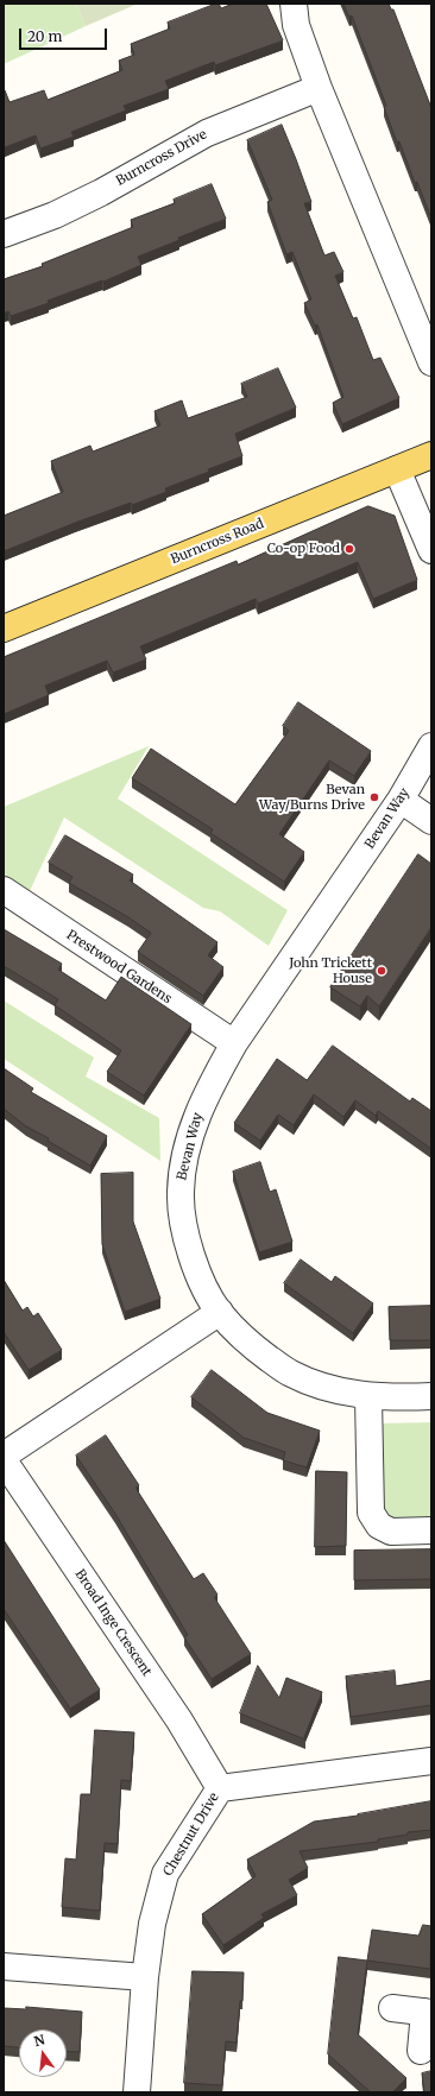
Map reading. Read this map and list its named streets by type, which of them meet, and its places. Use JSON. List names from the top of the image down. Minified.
{"streets":{"main road":["Burncross Road"],"street":["Burncross Drive","Bevan Way","Prestwood Gardens","Broad Inge Crescent","Chestnut Drive"]},"crossings":[["Bevan Way","Prestwood Gardens"],["Broad Inge Crescent","Chestnut Drive"]],"places":["Co-op Food","Bevan Way/Burns Drive","John Trickett House"],"scale_bar":"20 m","north":"top"}
